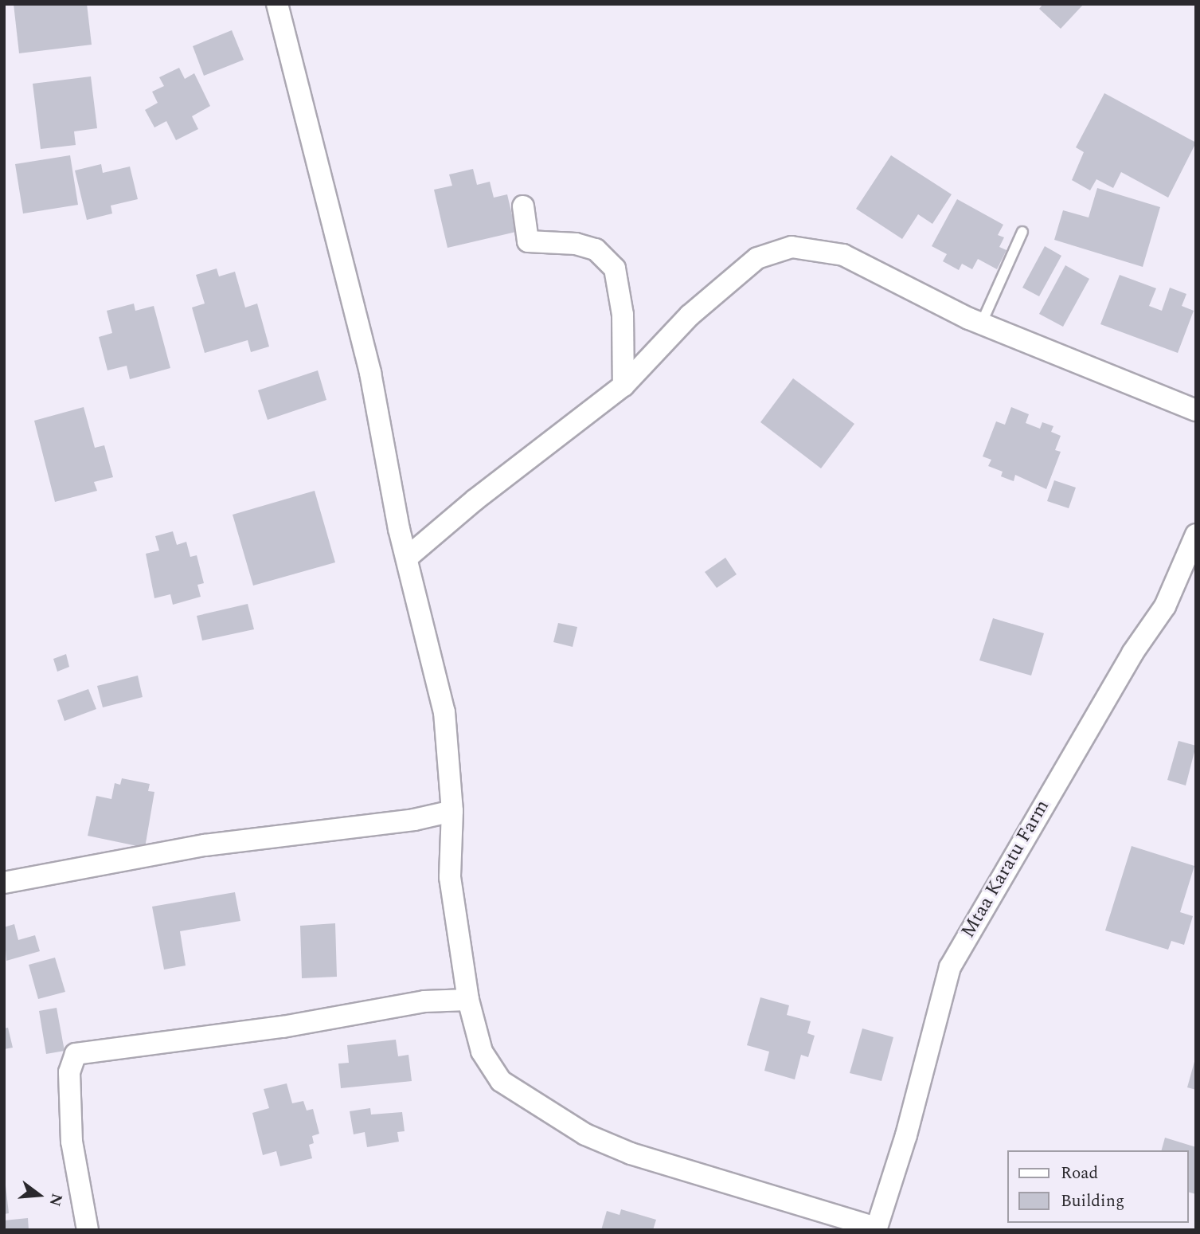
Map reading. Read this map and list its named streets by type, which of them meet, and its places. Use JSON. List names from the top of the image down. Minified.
{"streets":{"street":["Mtaa Karatu Farm"]},"legend":["Road","Building"],"north":"right"}
